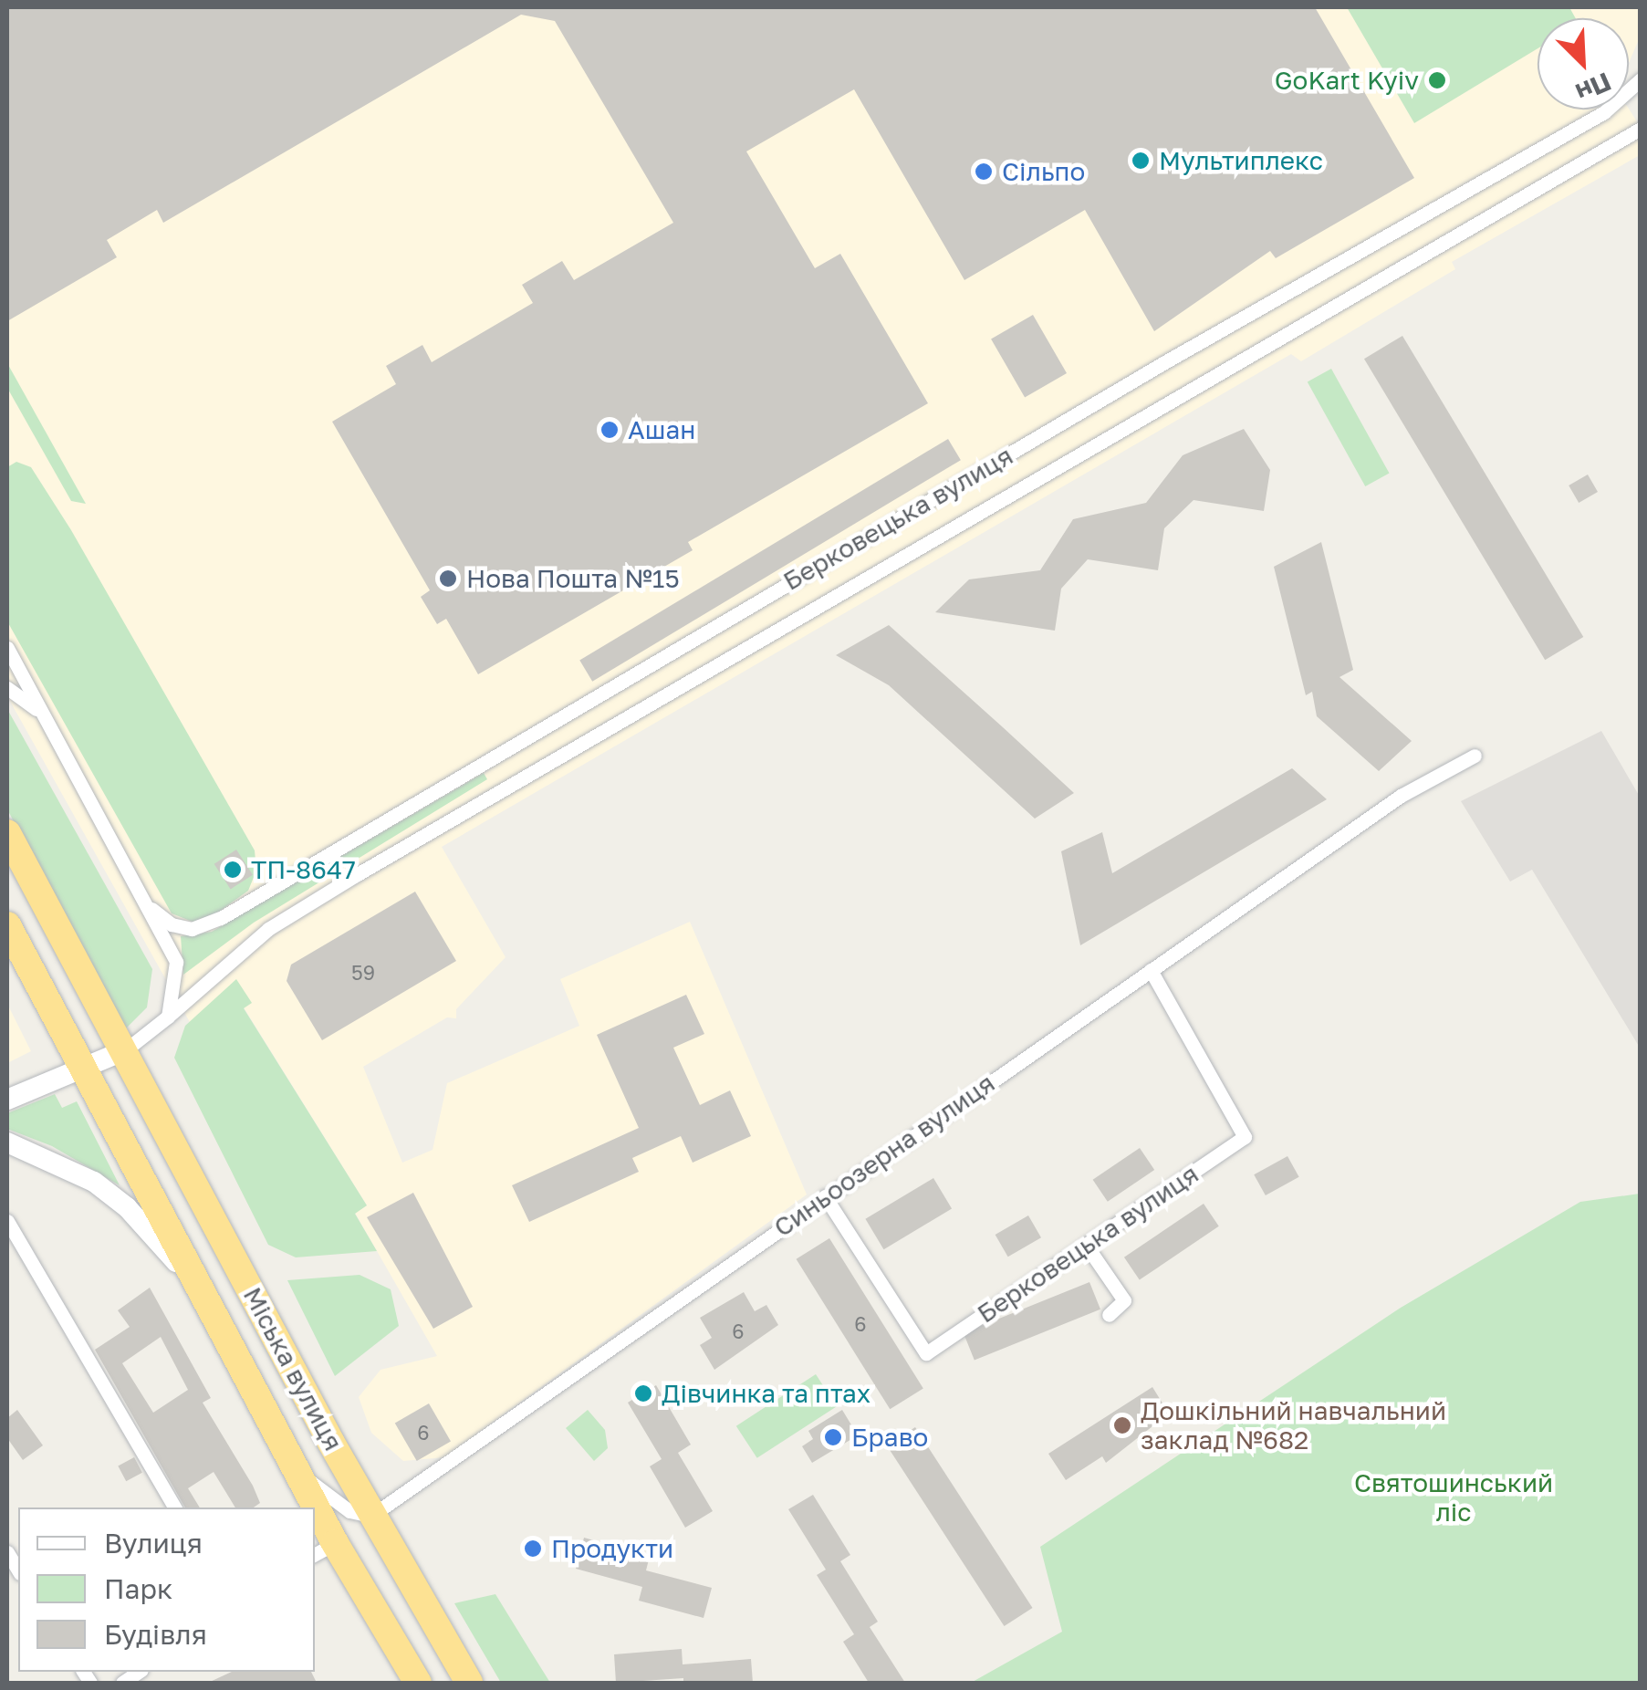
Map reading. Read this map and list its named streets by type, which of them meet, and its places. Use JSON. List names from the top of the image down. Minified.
{"streets":{"highway":["Міська вулиця"],"street":["Берковецька вулиця","Синьоозерна вулиця"]},"crossings":[["Берковецька вулиця","Синьоозерна вулиця"],["Берковецька вулиця","Міська вулиця"],["Синьоозерна вулиця","Міська вулиця"]],"parks":["Святошинський ліс"],"places":["GoKart Kyiv","Мультиплекс","Сільпо","Ашан","Нова Пошта №15","ТП-8647","Дівчинка та птах","Дошкільний навчальний заклад №682","Браво","Продукти"],"house_numbers":["59","6","6","6"],"legend":["Вулиця","Парк","Будівля"],"north":"bottom right"}
